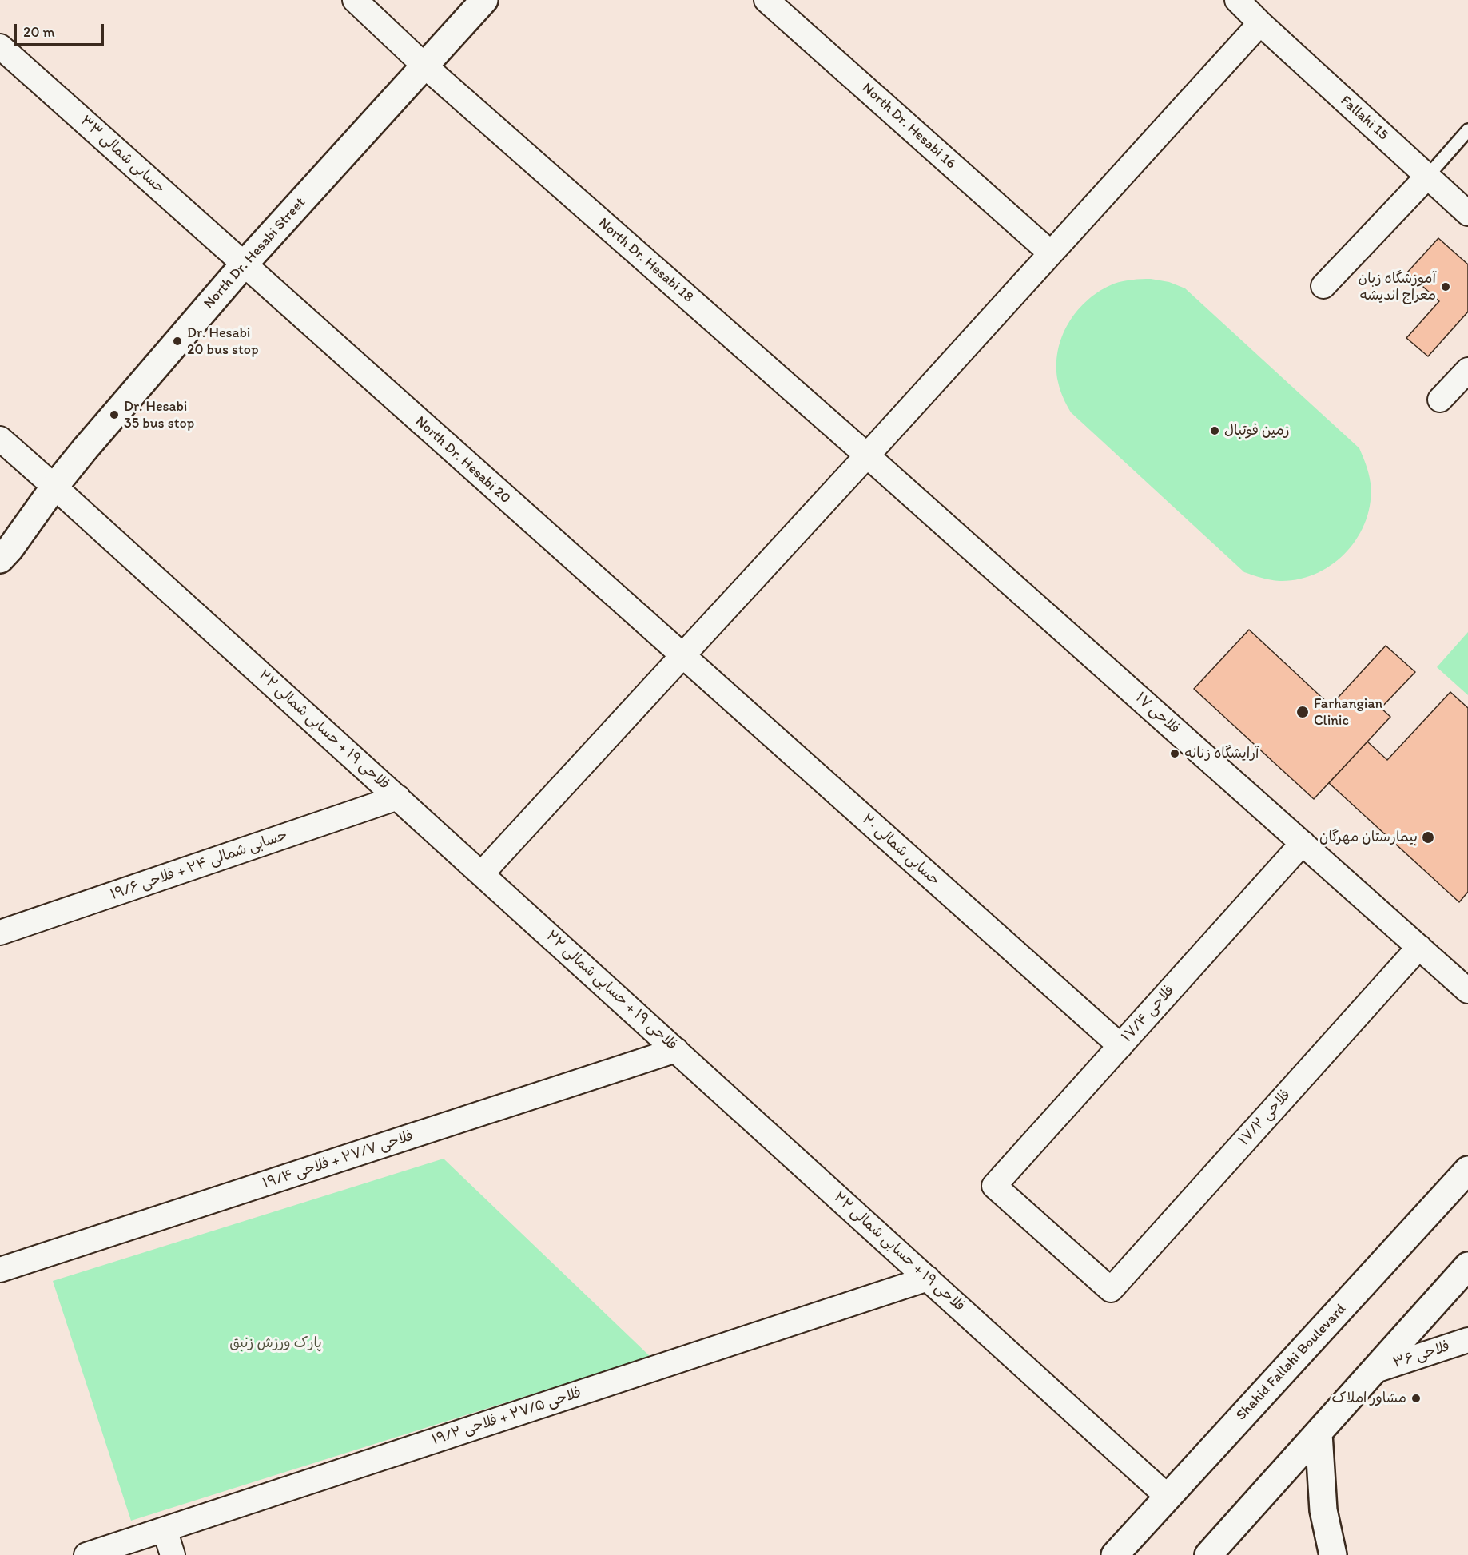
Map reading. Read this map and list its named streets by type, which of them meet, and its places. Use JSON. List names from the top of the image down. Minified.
{"streets":{"main road":["North Dr. Hesabi Street","Shahid Fallahi Boulevard"],"street":["Fallahi 15","North Dr. Hesabi 16","حسابی شمالی ۳۳","North Dr. Hesabi 18","North Dr. Hesabi 20","فلاحی ۱۷","فلاحی ۱۹ + حسابی شمالی ۲۲","حسابی شمالی ۲۰","حسابی شمالی ۲۴ + فلاحی ۱۹/۶","فلاحی ۱۷/۴","فلاحی ۱۷/۲","فلاحی ۲۷/۷ + فلاحی ۱۹/۴","فلاحی ۳۶","فلاحی ۲۷/۵ + فلاحی ۱۹/۲"]},"crossings":[["حسابی شمالی ۳۳","North Dr. Hesabi Street"],["حسابی شمالی ۳۳","North Dr. Hesabi 20"],["North Dr. Hesabi Street","North Dr. Hesabi 18"],["North Dr. Hesabi Street","North Dr. Hesabi 20"],["North Dr. Hesabi Street","فلاحی ۱۹ + حسابی شمالی ۲۲"],["North Dr. Hesabi 18","فلاحی ۱۷"],["North Dr. Hesabi 20","حسابی شمالی ۲۰"],["فلاحی ۱۷","فلاحی ۱۷/۴"],["فلاحی ۱۷","فلاحی ۱۷/۲"],["فلاحی ۱۹ + حسابی شمالی ۲۲","حسابی شمالی ۲۴ + فلاحی ۱۹/۶"],["فلاحی ۱۹ + حسابی شمالی ۲۲","فلاحی ۲۷/۷ + فلاحی ۱۹/۴"],["فلاحی ۱۹ + حسابی شمالی ۲۲","Shahid Fallahi Boulevard"],["فلاحی ۱۹ + حسابی شمالی ۲۲","فلاحی ۲۷/۵ + فلاحی ۱۹/۲"],["حسابی شمالی ۲۰","فلاحی ۱۷/۴"],["فلاحی ۱۷/۴","فلاحی ۱۷/۲"]],"parks":["پارک ورزش زنبق"],"places":["آموزشگاه زبان معراج اندیشه","Dr. Hesabi 20 bus stop","Dr. Hesabi 35 bus stop","زمین فوتبال","Farhangian Clinic","آرایشگاه زنانه","بیمارستان مهرگان","مشاور املاک"],"scale_bar":"20 m"}
